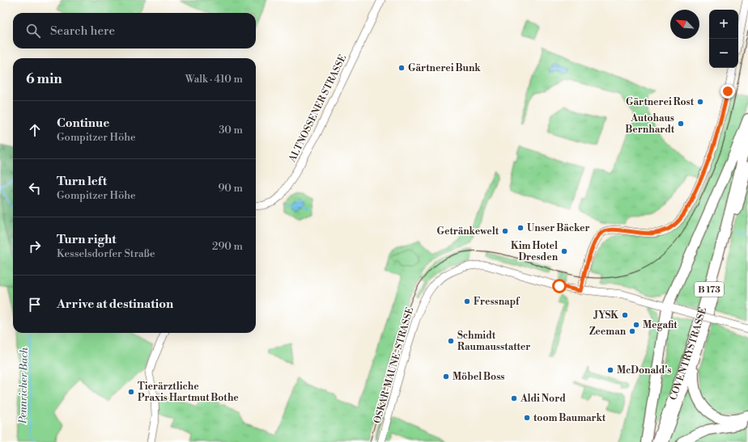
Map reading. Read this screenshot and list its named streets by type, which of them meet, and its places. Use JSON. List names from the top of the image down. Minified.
{"streets":{"highway":["B 173","COVENTRYSTRASSE"],"street":["ALTNOSSENER STRASSE","OSKAR-MAUNE-STRASSE"]},"water":["Pennricher Bach"],"places":["Gärtnerei Bunk","Gärtnerei Rost","Autohaus Bernhardt","Unser Bäcker","Getränkewelt","Kim Hotel Dresden","Fressnapf","JYSK","Megafit","Zeeman","Schmidt Raumausstatter","McDonald's","Möbel Boss","Tierärztliche Praxis Hartmut Bothe","Aldi Nord","toom Baumarkt"],"north":"top left","page":{"map_buttons":["+","−"],"search":"Search here","heading":["6 min","Walk · 410 m"],"list":[["Continue","Gompitzer Höhe","30 m"],["Turn left","Gompitzer Höhe","90 m"],["Turn right","Kesselsdorfer Straße","290 m"],"Arrive at destination"]}}
